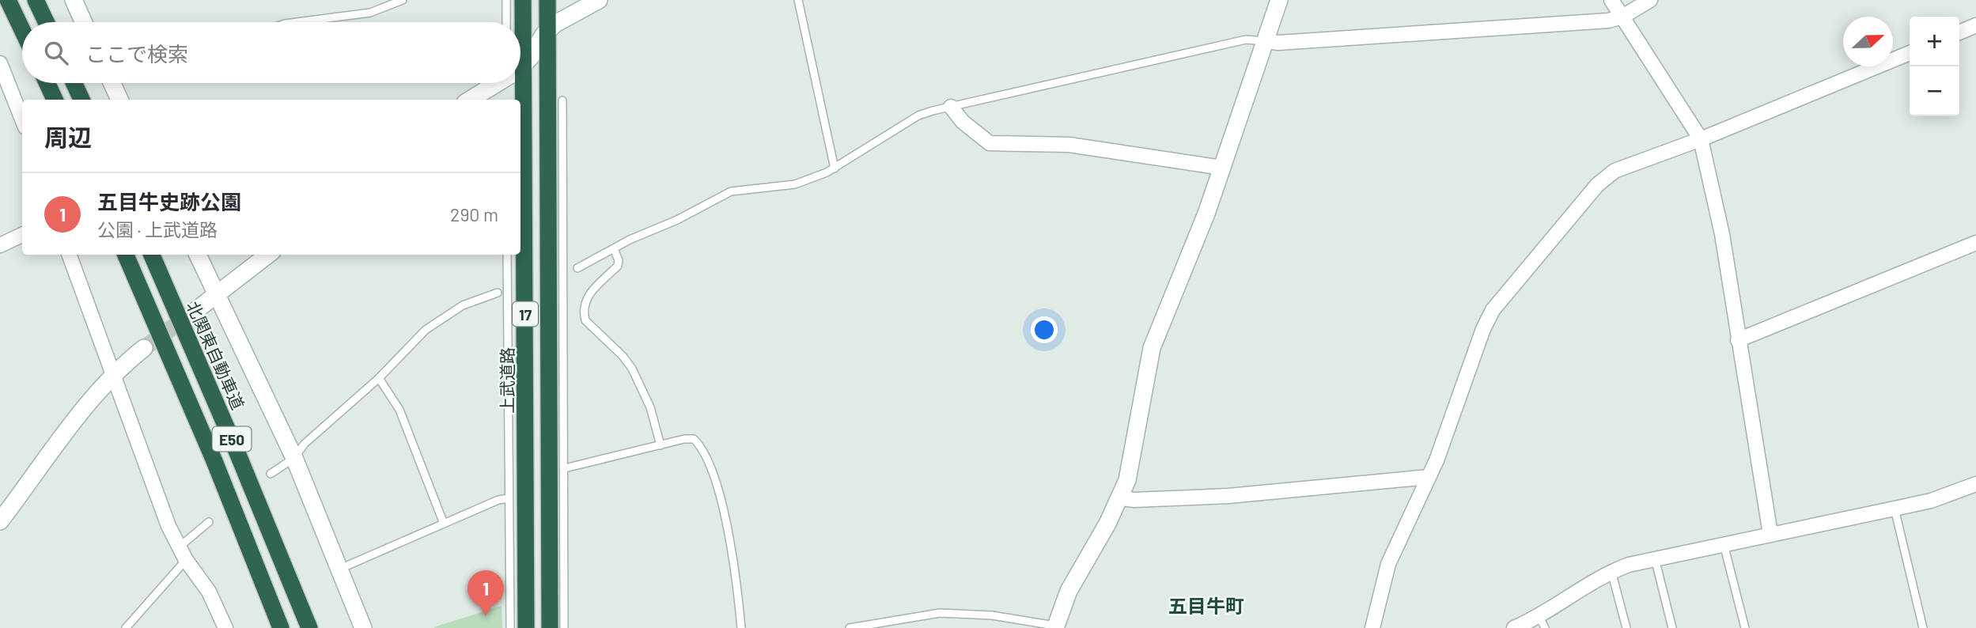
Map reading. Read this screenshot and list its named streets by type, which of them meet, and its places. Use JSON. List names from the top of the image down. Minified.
{"streets":{"highway":["17","北関東自動車道","上武道路","E50"]},"districts":["五目牛町"],"north":"right","page":{"map_buttons":["+","−"],"search":"ここで検索","heading":"周辺","list":[{"mark":"1","name":"五目牛史跡公園","note":"公園 · 上武道路","value":"290 m"}],"pins":"1"}}
